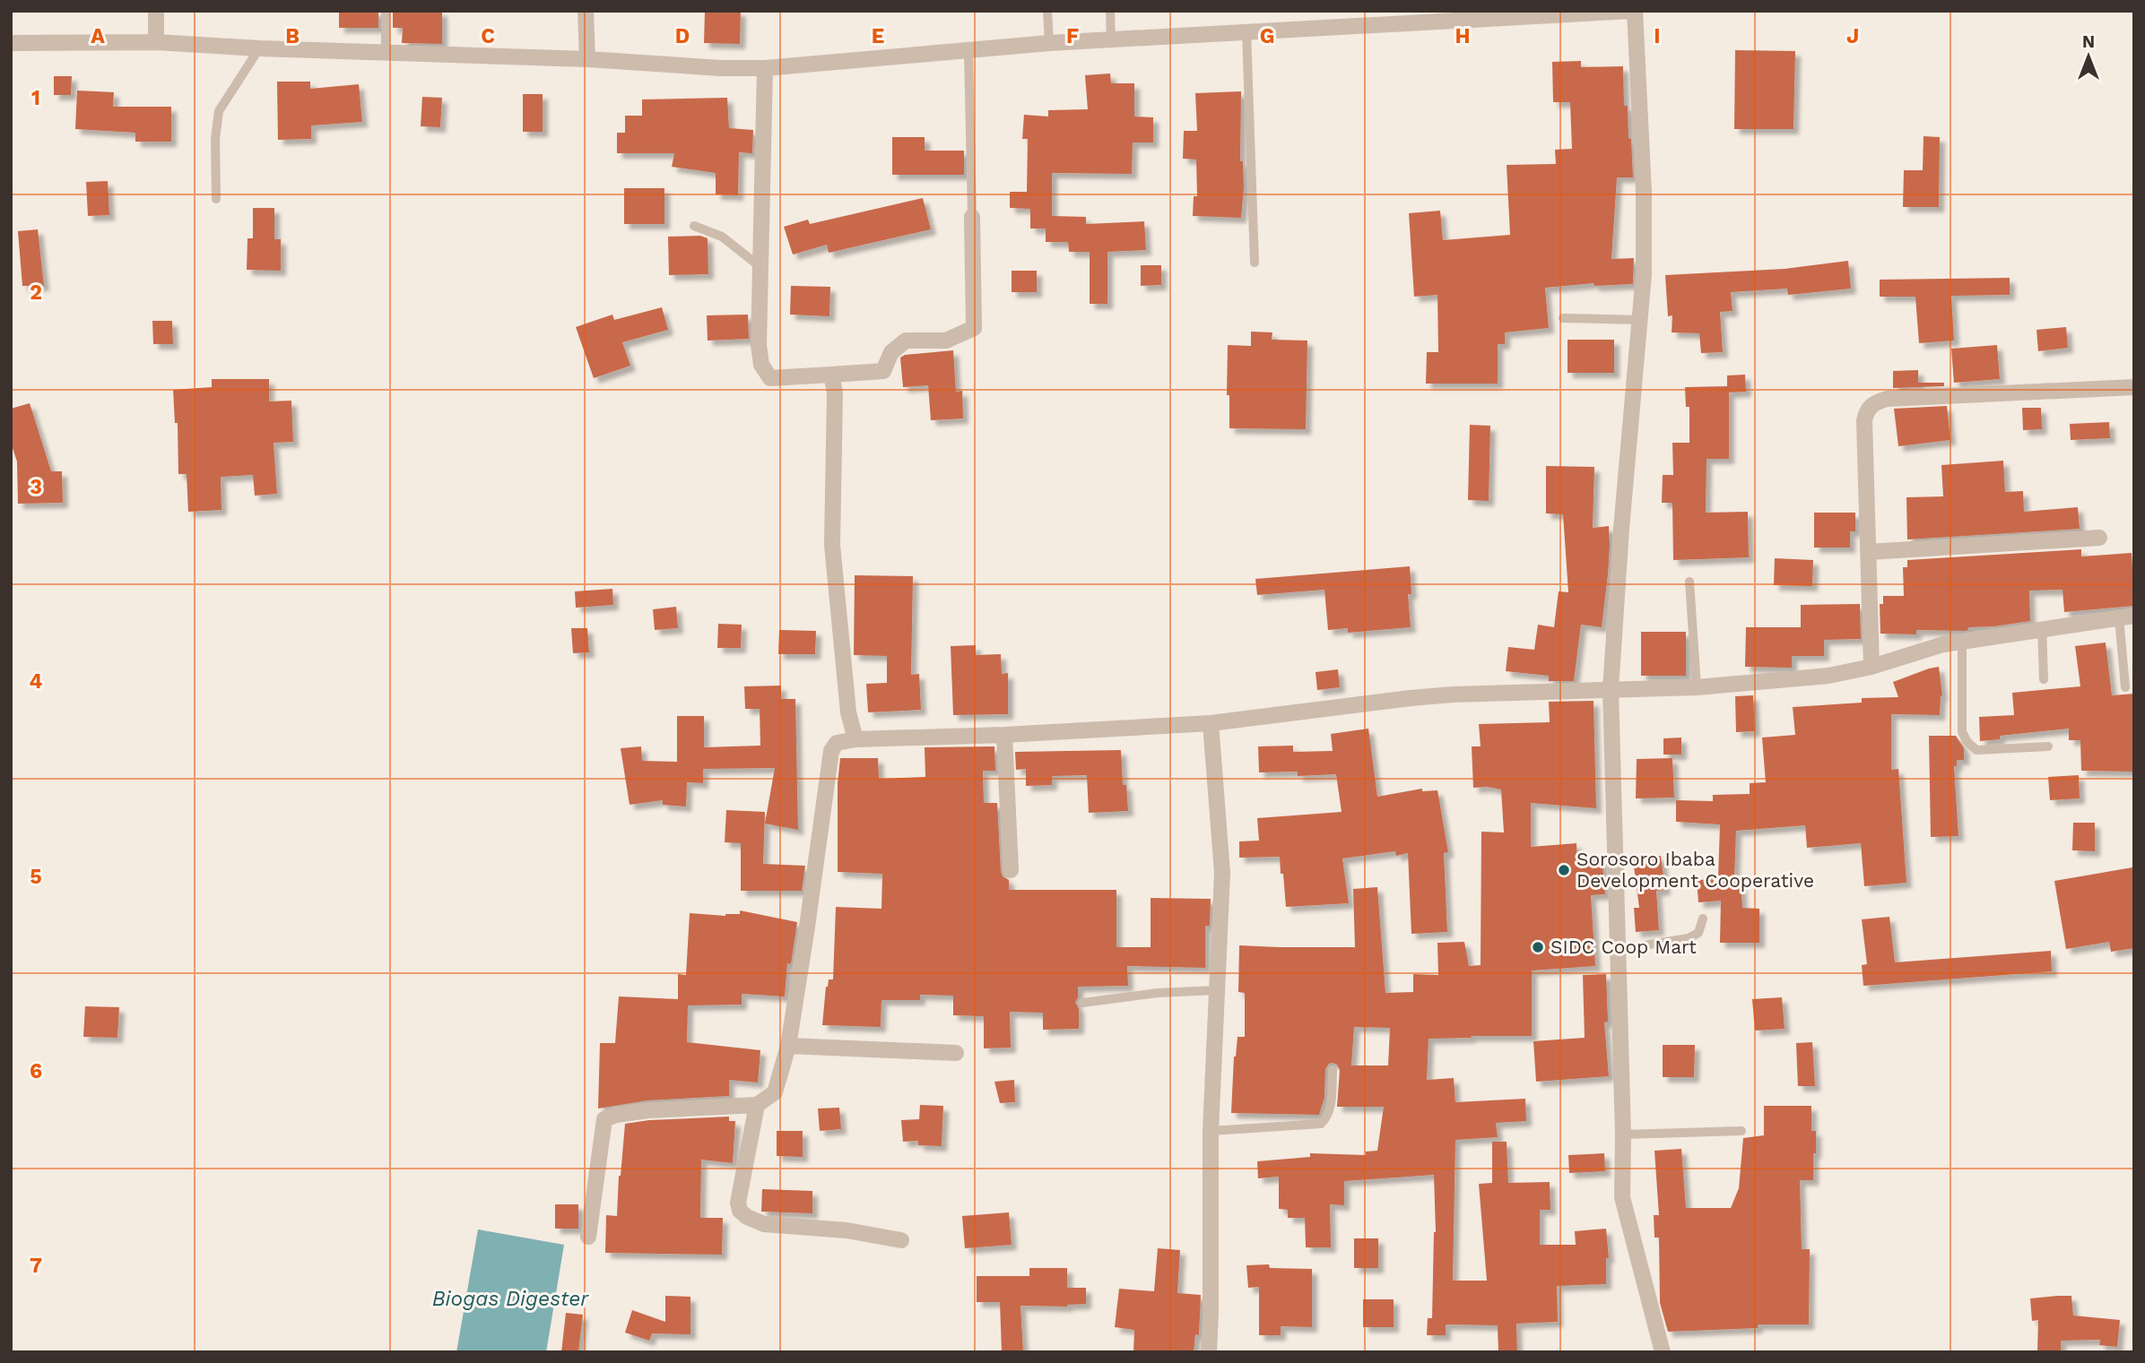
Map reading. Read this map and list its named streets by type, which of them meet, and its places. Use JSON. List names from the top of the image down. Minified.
{"water":["Biogas Digester"],"places":["Sorosoro Ibaba Development Cooperative","SIDC Coop Mart"],"north":"top","grid":{"columns":["A","B","C","D","E","F","G","H","I","J"],"rows":["1","2","3","4","5","6","7"]}}
